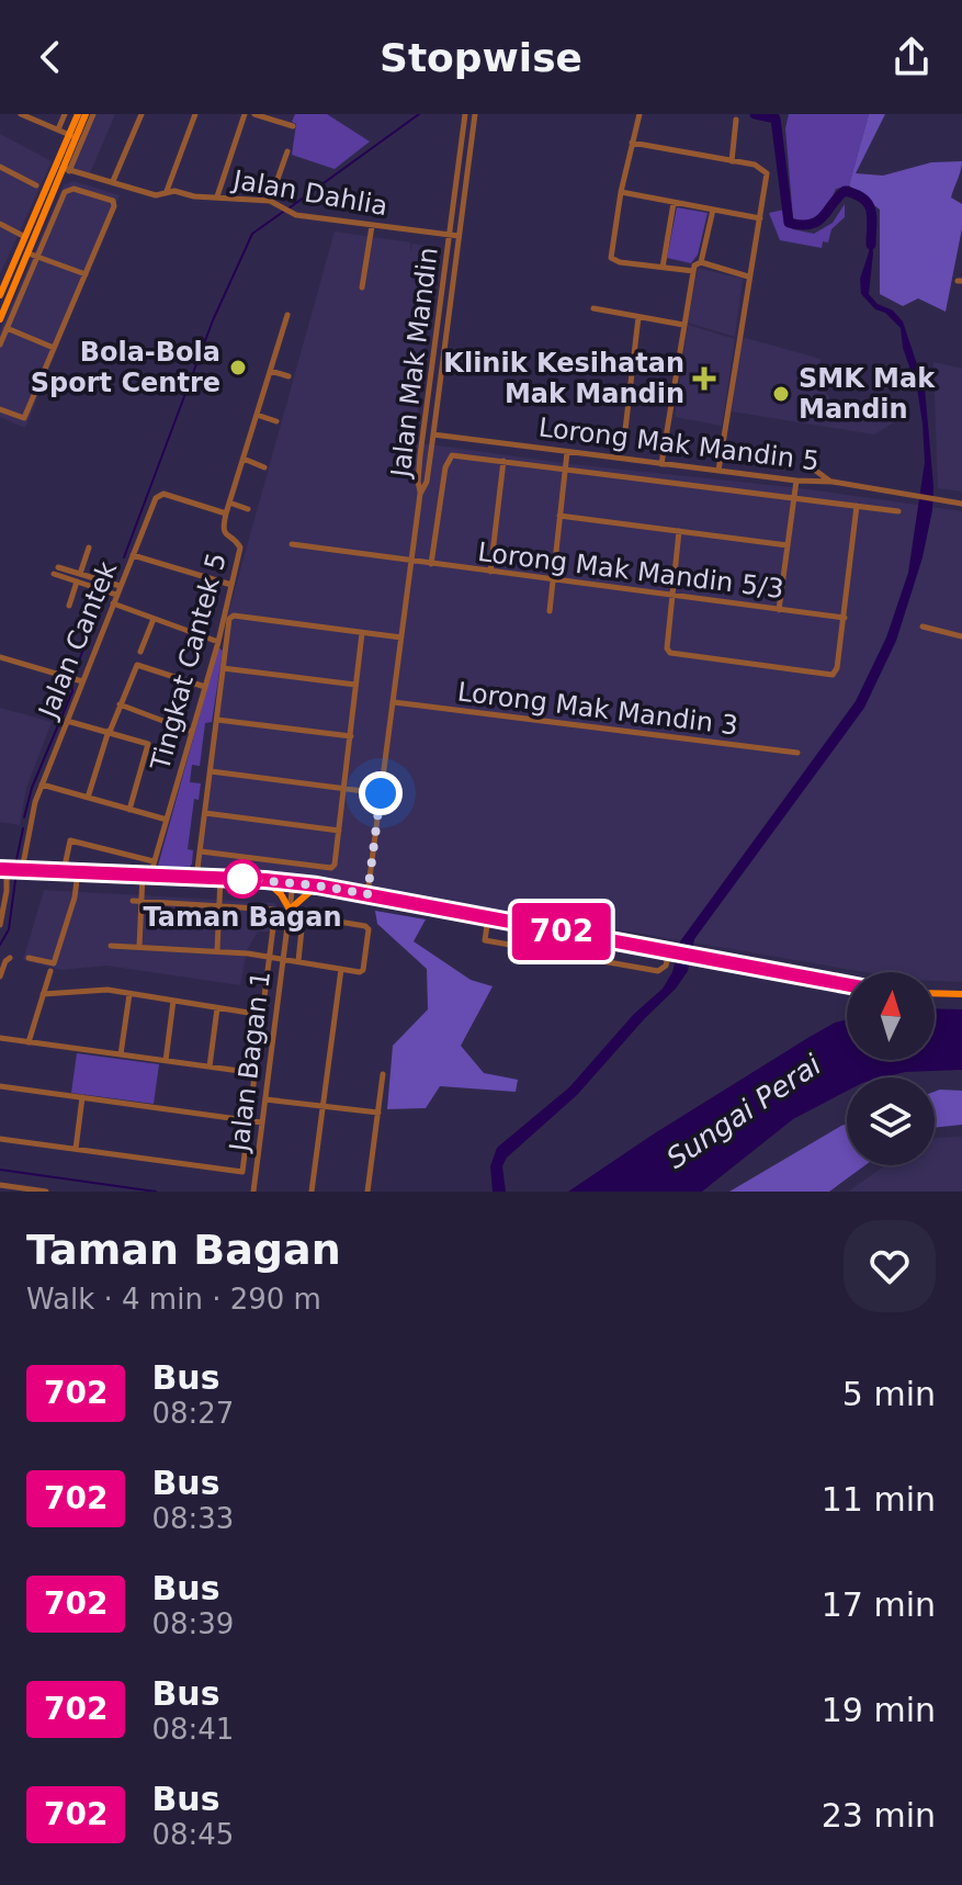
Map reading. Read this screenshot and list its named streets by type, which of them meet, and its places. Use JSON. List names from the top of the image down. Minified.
{"streets":{"street":["Jalan Dahlia","Jalan Mak Mandin","Lorong Mak Mandin 5","Lorong Mak Mandin 5/3","Jalan Cantek","Tingkat Cantek 5","Lorong Mak Mandin 3","Jalan Bagan 1"]},"crossings":[["Jalan Dahlia","Jalan Mak Mandin"],["Jalan Mak Mandin","Lorong Mak Mandin 5"],["Jalan Cantek","Tingkat Cantek 5"]],"water":["Sungai Perai"],"places":{"other":["Bola-Bola Sport Centre","SMK Mak Mandin","Taman Bagan"],"health":["Klinik Kesihatan Mak Mandin"]},"lines":["bus line 702"],"north":"top","page":{"header":"Stopwise","on_map":"702","heading":["Taman Bagan","Walk · 4 min · 290 m"],"list":[{"mark":"702","name":"Bus","note":"08:27","value":"5 min"},{"mark":"702","name":"Bus","note":"08:33","value":"11 min"},{"mark":"702","name":"Bus","note":"08:39","value":"17 min"},{"mark":"702","name":"Bus","note":"08:41","value":"19 min"},{"mark":"702","name":"Bus","note":"08:45","value":"23 min"}]}}
